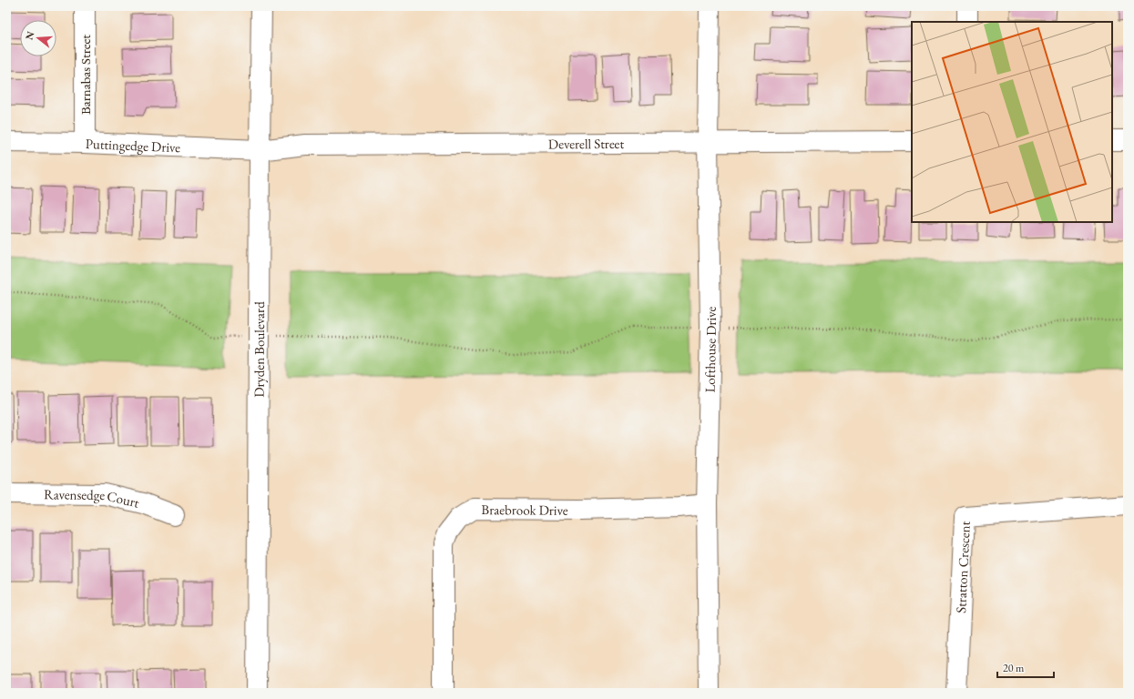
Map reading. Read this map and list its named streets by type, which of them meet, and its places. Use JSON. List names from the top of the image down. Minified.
{"streets":{"street":["Barnabas Street","Deverell Street","Puttingedge Drive","Dryden Boulevard","Lofthouse Drive","Ravensedge Court","Braebrook Drive","Stratton Crescent"]},"crossings":[["Barnabas Street","Puttingedge Drive"],["Deverell Street","Puttingedge Drive"],["Deverell Street","Dryden Boulevard"],["Deverell Street","Lofthouse Drive"],["Puttingedge Drive","Dryden Boulevard"],["Lofthouse Drive","Braebrook Drive"]],"scale_bar":"20 m","north":"left"}
